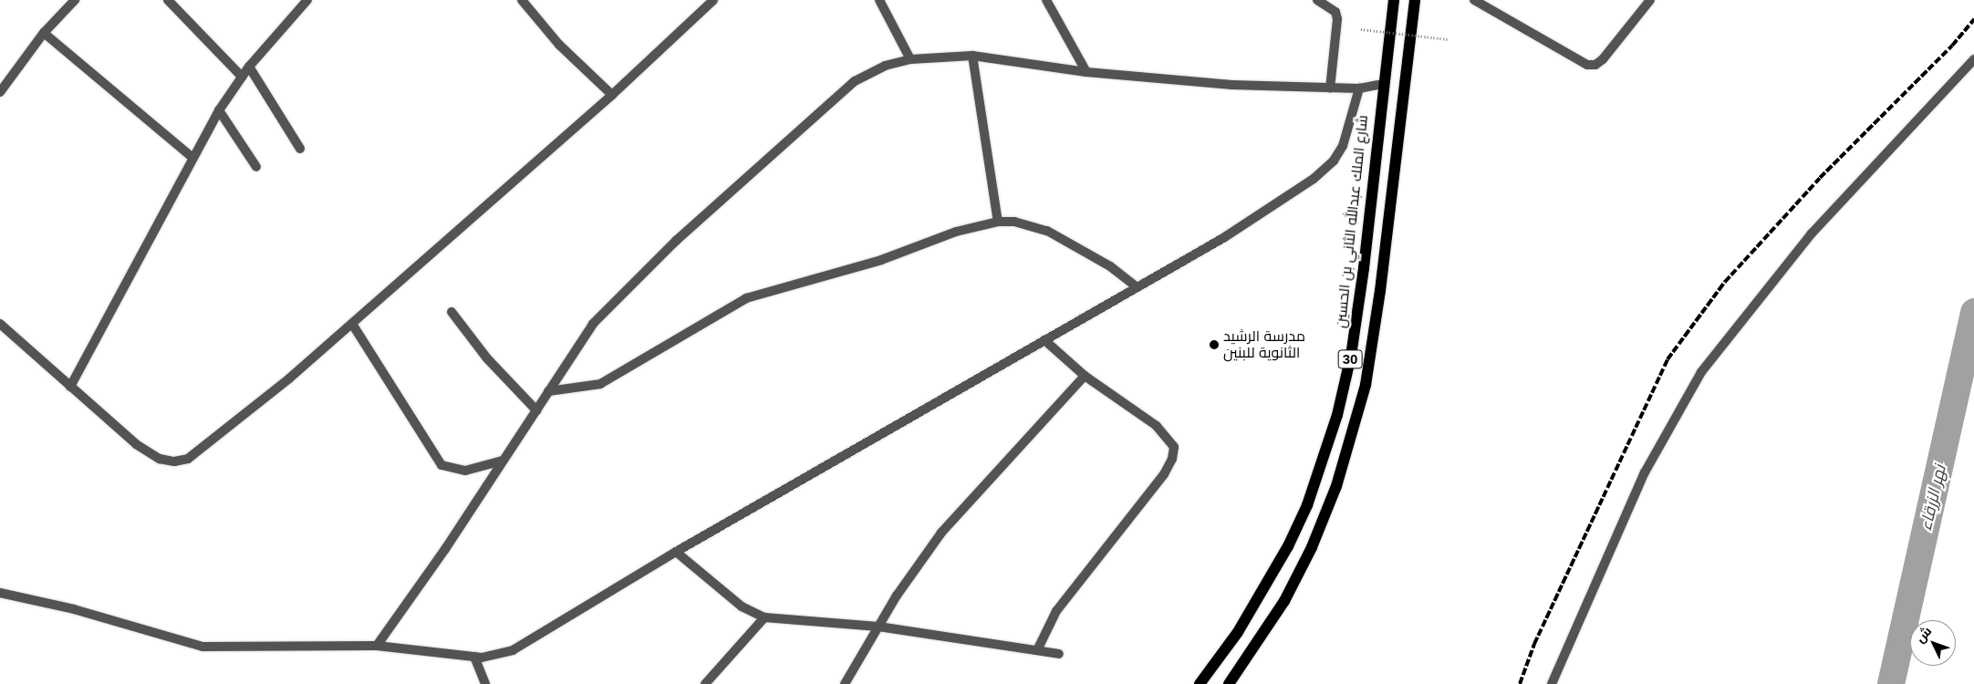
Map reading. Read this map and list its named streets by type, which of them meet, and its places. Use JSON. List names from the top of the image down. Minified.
{"streets":{"main road":["شارع الملك عبدالله الثاني بن الحسين","30"]},"water":["نهر الزرقاء"],"places":["مدرسة الرشيد الثانوية للبنين"],"north":"top left"}
